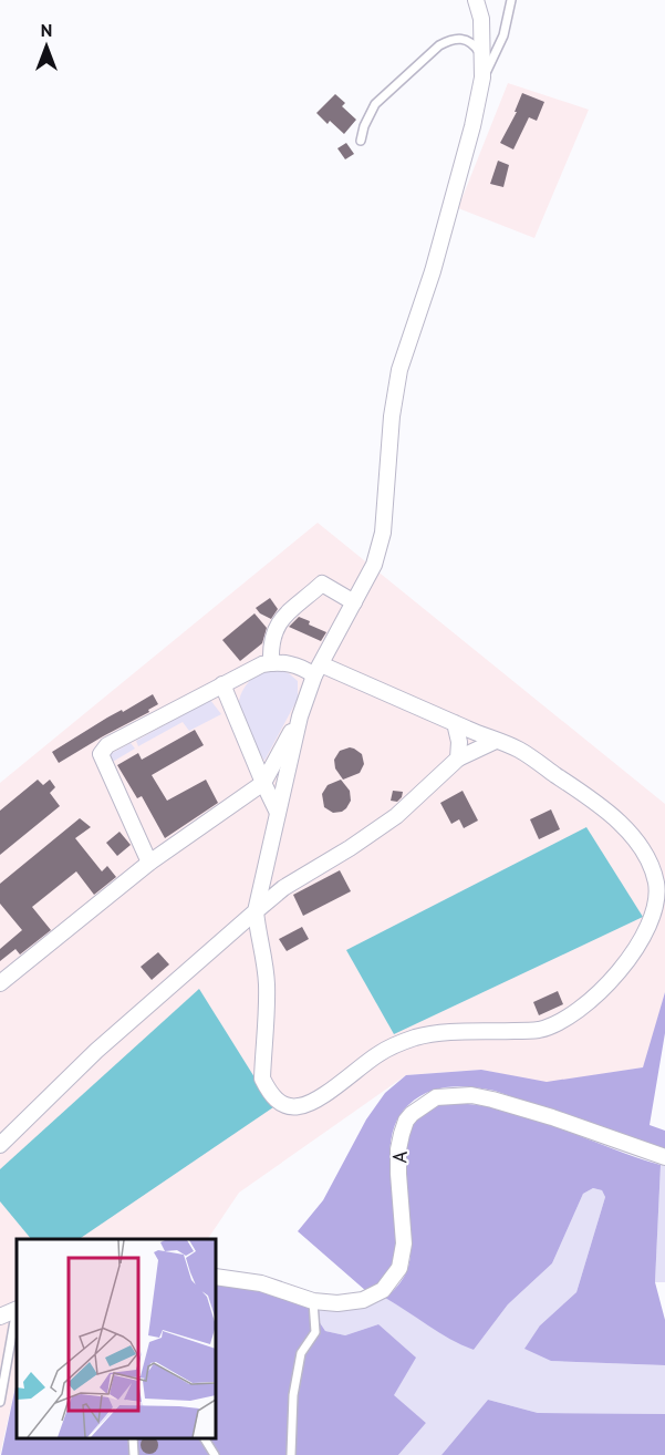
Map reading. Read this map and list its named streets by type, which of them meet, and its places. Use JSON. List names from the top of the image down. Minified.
{"streets":{"street":["A"]},"north":"top"}
